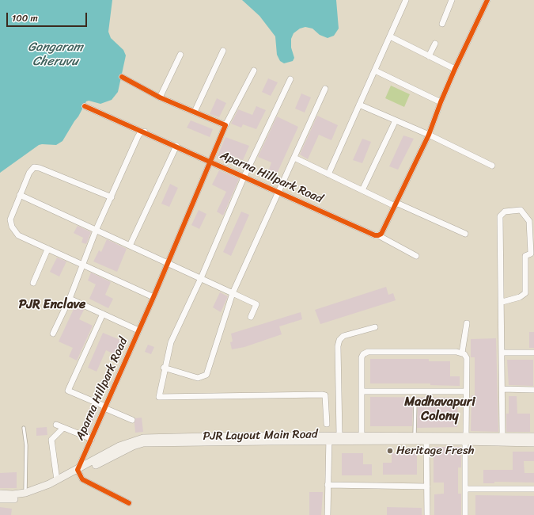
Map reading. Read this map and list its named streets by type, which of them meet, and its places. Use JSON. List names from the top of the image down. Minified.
{"streets":{"street":["Aparna Hillpark Road","PJR Layout Main Road"]},"crossings":[["Aparna Hillpark Road","PJR Layout Main Road"]],"districts":["PJR Enclave","Madhavapuri Colony"],"water":["Gangaram Cheruvu"],"places":["Heritage Fresh"],"scale_bar":"100 m"}
